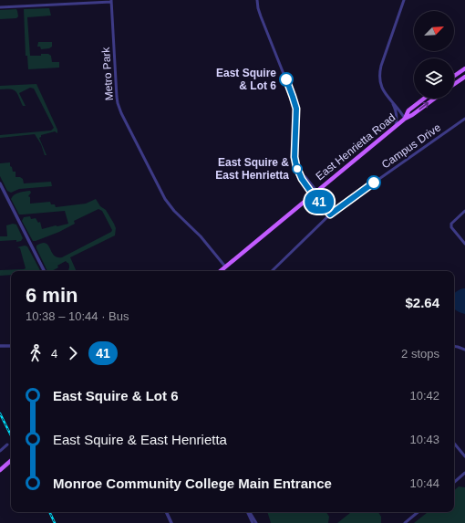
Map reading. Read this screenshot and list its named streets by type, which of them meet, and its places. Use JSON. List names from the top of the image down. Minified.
{"streets":{"main road":["East Henrietta Road"],"street":["Metro Park","Campus Drive"]},"crossings":[["Metro Park","East Henrietta Road"]],"places":["East Squire & Lot 6","East Squire & East Henrietta"],"lines":["bus line 41"],"north":"top right","page":{"on_map":"41","heading":["6 min","10:38 – 10:44 · Bus","$2.64"],"legs":["4","41","2 stops"],"list":[{"name":"East Squire & Lot 6","value":"10:42"},{"name":"East Squire & East Henrietta","value":"10:43"},{"name":"Monroe Community College Main Entrance","value":"10:44"}]}}
